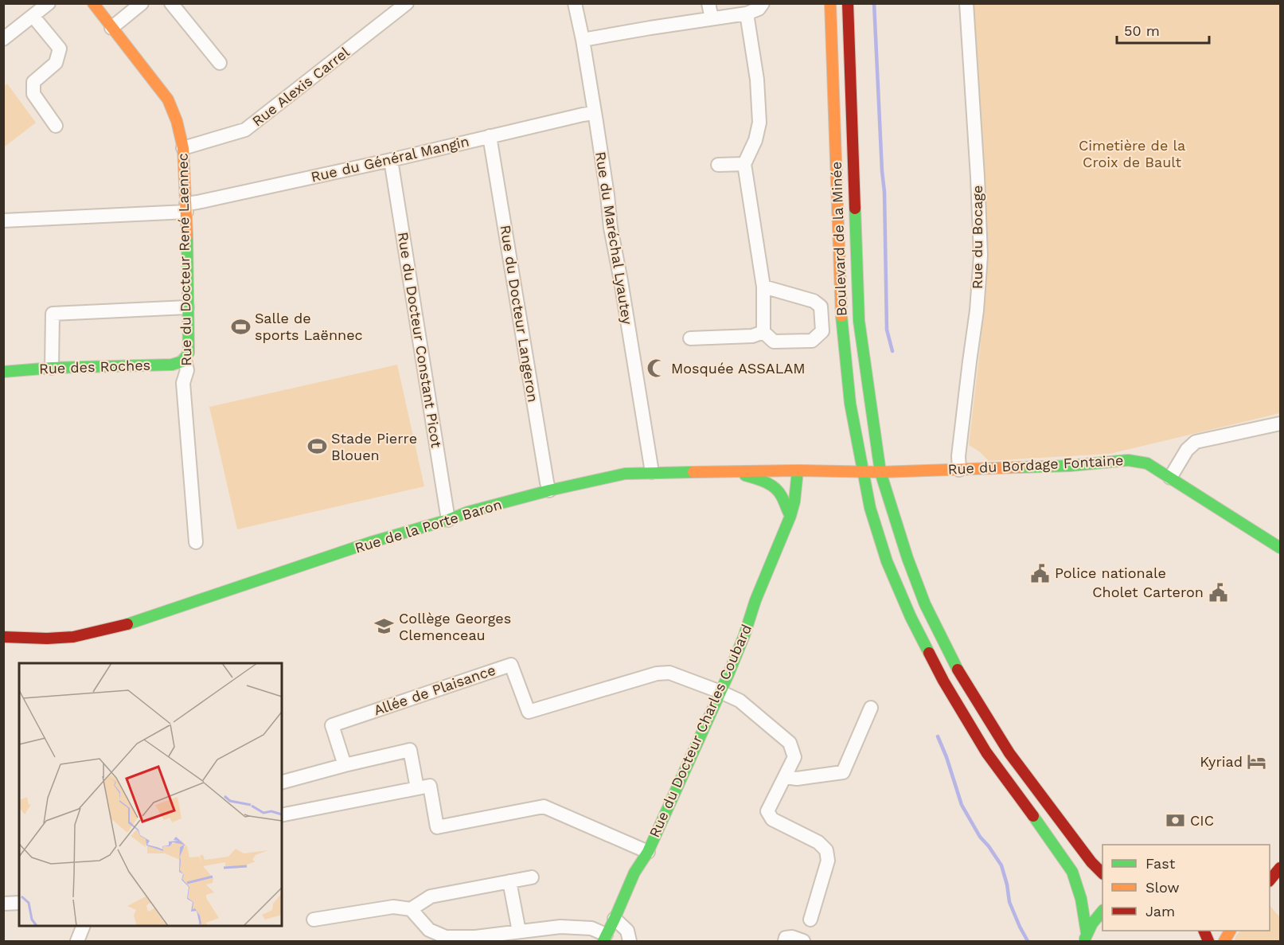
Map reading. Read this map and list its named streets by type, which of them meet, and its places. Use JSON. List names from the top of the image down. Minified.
{"streets":{"street":["Rue Alexis Carrel","Rue du Général Mangin","Rue du Bocage","Rue du Maréchal Lyautey","Boulevard de la Minée","Rue du Docteur René Laennec","Rue du Docteur Langeron","Rue du Docteur Constant Picot","Rue des Roches","Rue du Bordage Fontaine","Rue de la Porte Baron","Allée de Plaisance","Rue du Docteur Charles Coubard"]},"crossings":[["Rue Alexis Carrel","Rue du Docteur René Laennec"],["Rue du Général Mangin","Rue du Maréchal Lyautey"],["Rue du Général Mangin","Rue du Docteur René Laennec"],["Rue du Général Mangin","Rue du Docteur Langeron"],["Rue du Général Mangin","Rue du Docteur Constant Picot"],["Rue du Bocage","Rue du Bordage Fontaine"],["Rue du Maréchal Lyautey","Rue de la Porte Baron"],["Boulevard de la Minée","Rue du Bordage Fontaine"],["Boulevard de la Minée","Rue de la Porte Baron"],["Rue du Docteur René Laennec","Rue des Roches"],["Rue du Docteur Langeron","Rue de la Porte Baron"],["Rue du Docteur Constant Picot","Rue de la Porte Baron"],["Rue du Bordage Fontaine","Rue de la Porte Baron"],["Rue de la Porte Baron","Rue du Docteur Charles Coubard"],["Allée de Plaisance","Rue du Docteur Charles Coubard"]],"parks":["Cimetière de la Croix de Bault"],"places":{"sports":["Salle de sports Laënnec","Stade Pierre Blouen"],"mosque":["Mosquée ASSALAM"],"public building":["Police nationale","Cholet Carteron"],"school or university":["Collège Georges Clemenceau"],"hotel":["Kyriad"],"bank":["CIC"]},"legend":["Fast","Slow","Jam"],"scale_bar":"50 m"}
